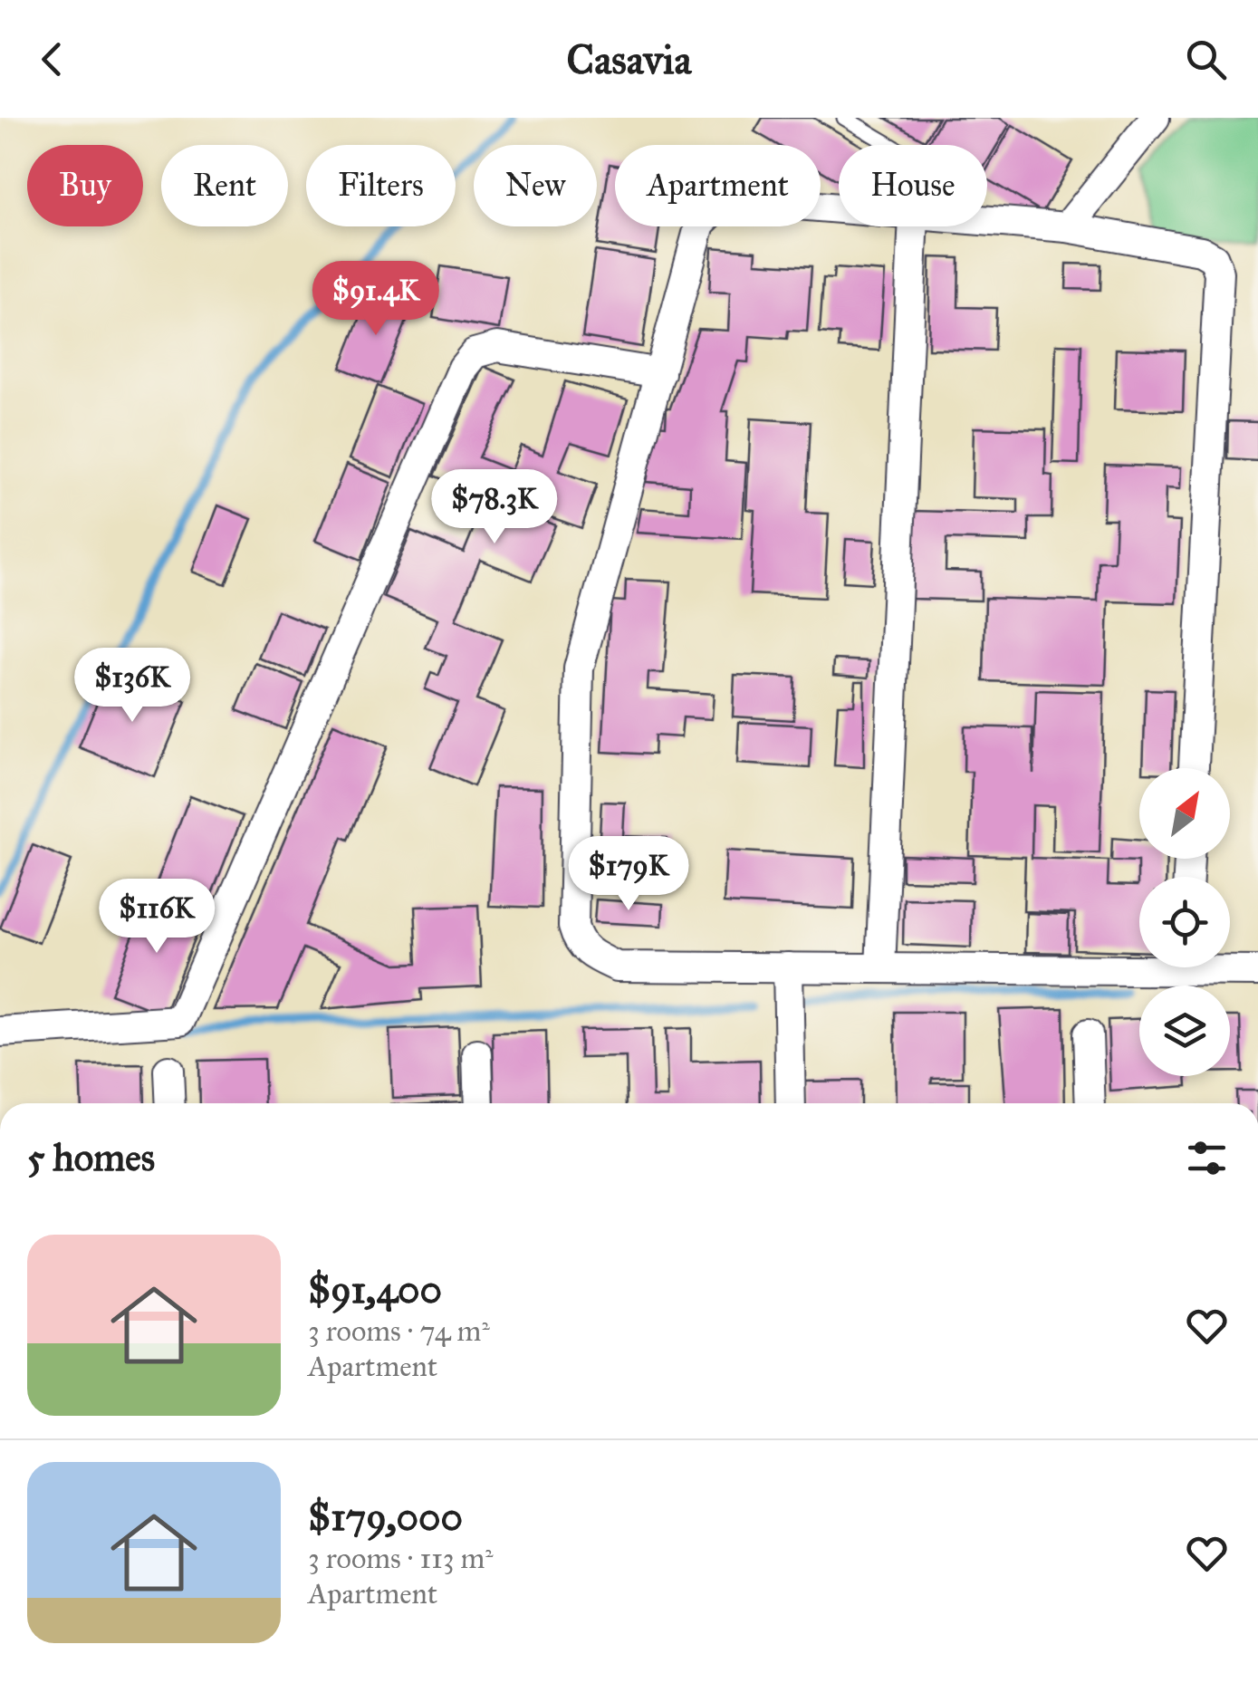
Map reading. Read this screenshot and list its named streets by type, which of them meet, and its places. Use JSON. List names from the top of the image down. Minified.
{"north":"top right","page":{"header":"Casavia","chip":["Buy","Rent","Filters","New","Apartment","House"],"price":["$91.4K","$78.3K","$136K","$179K","$116K"],"heading":"5 homes","list":[{"name":"$91,400","note":"3 rooms · 74 m² · Apartment"},{"name":"$179,000","note":"3 rooms · 113 m² · Apartment"}]}}
